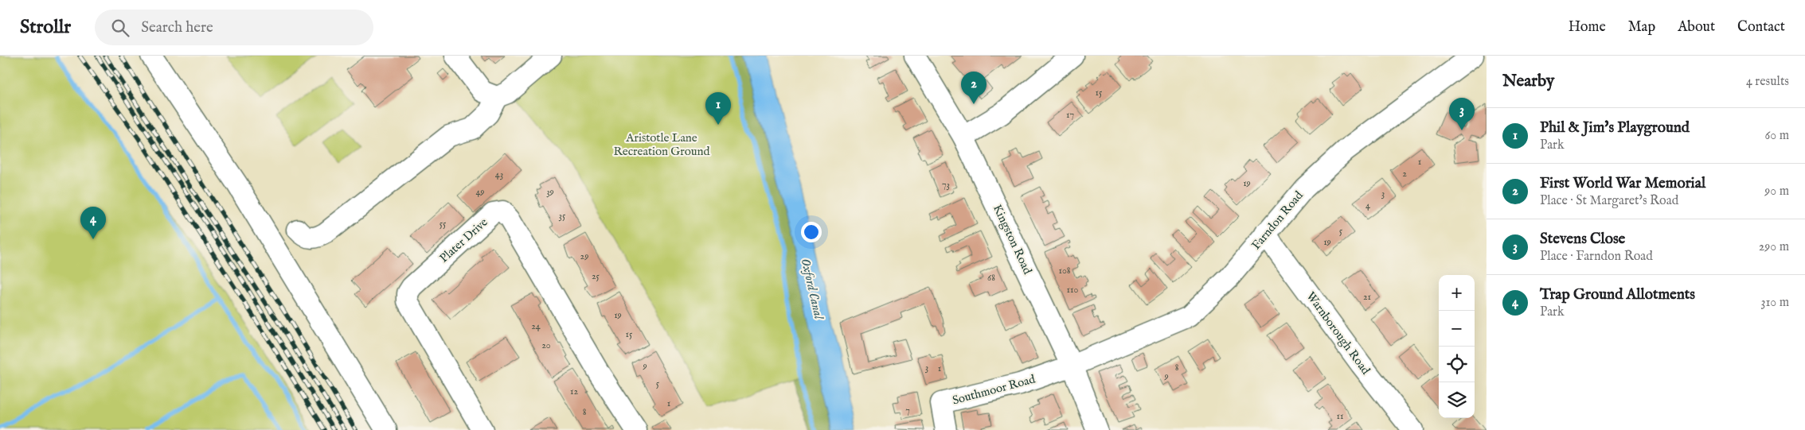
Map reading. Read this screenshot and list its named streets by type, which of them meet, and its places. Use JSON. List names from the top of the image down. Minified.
{"streets":{"street":["Farndon Road","Kingston Road","Plater Drive","Warnborough Road","Southmoor Road"]},"crossings":[["Farndon Road","Kingston Road"],["Farndon Road","Warnborough Road"],["Farndon Road","Southmoor Road"],["Kingston Road","Southmoor Road"]],"water":["Oxford Canal"],"parks":["Aristotle Lane Recreation Ground"],"house_numbers":["15","17","1","2","43","19","73","49","39","3","4","35","55","5","19","29","108","25","68","110","21","19","24","15","20","9","3","8","1","9","5","12","1","7","8","11"],"page":{"header":"Strollr","search":"Search here","nav":["Home","Map","About","Contact"],"heading":["Nearby","4 results"],"pins":["2","1","3","4"],"list":[{"mark":"1","name":"Phil & Jim's Playground","note":"Park","value":"60 m"},{"mark":"2","name":"First World War Memorial","note":"Place · St Margaret's Road","value":"90 m"},{"mark":"3","name":"Stevens Close","note":"Place · Farndon Road","value":"290 m"},{"mark":"4","name":"Trap Ground Allotments","note":"Park","value":"310 m"}],"map_buttons":["+","−"]}}
